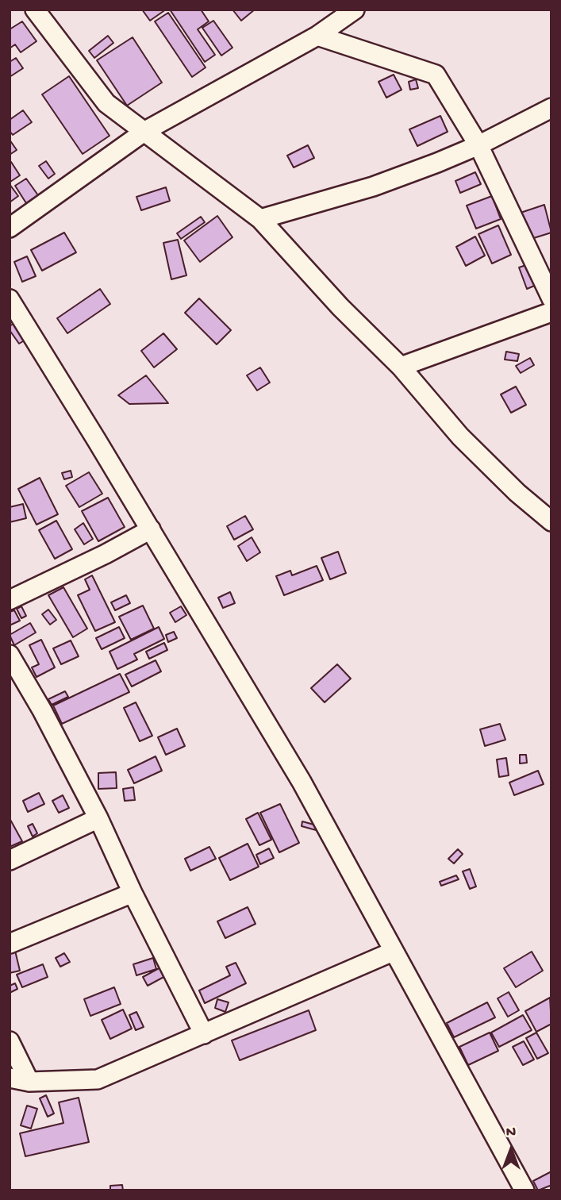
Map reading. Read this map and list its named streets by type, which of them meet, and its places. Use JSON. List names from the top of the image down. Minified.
{"north":"top"}
